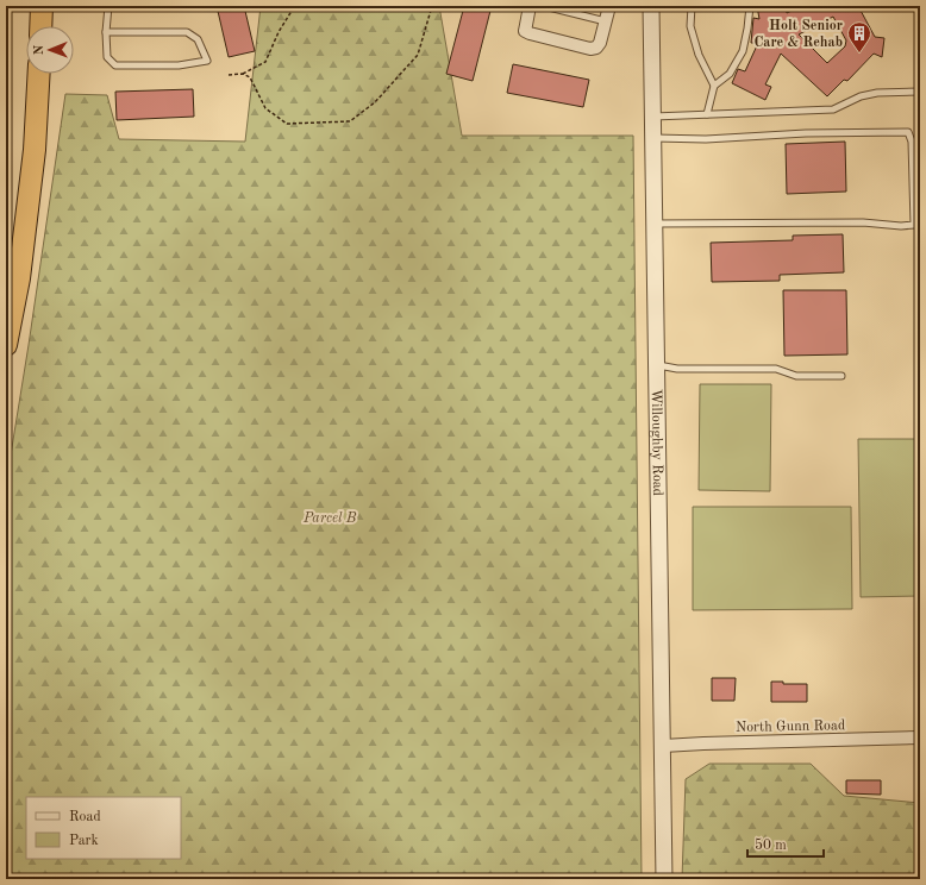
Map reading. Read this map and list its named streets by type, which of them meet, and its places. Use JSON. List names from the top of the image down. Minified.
{"streets":{"street":["Willoughby Road","North Gunn Road"]},"crossings":[["Willoughby Road","North Gunn Road"]],"parks":["Parcel B"],"places":{"building":["Holt Senior Care & Rehab"]},"legend":["Road","Park"],"scale_bar":"50 m","north":"left"}
